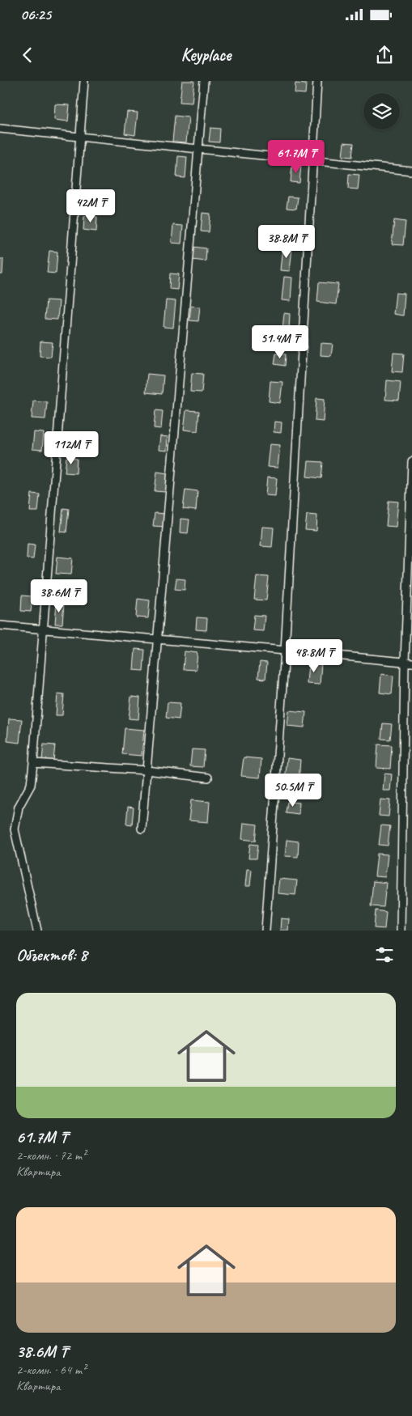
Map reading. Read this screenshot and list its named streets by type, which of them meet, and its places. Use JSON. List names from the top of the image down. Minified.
{"page":{"status":"06:25","header":"Keyplace","price":["61.7M ₸","42M ₸","38.8M ₸","51.4M ₸","112M ₸","38.6M ₸","48.8M ₸","50.5M ₸"],"heading":"Объектов: 8","list":[{"name":"61.7M ₸","note":"2-комн. · 72 m² · Квартира"},{"name":"38.6M ₸","note":"2-комн. · 64 m² · Квартира"}]}}
